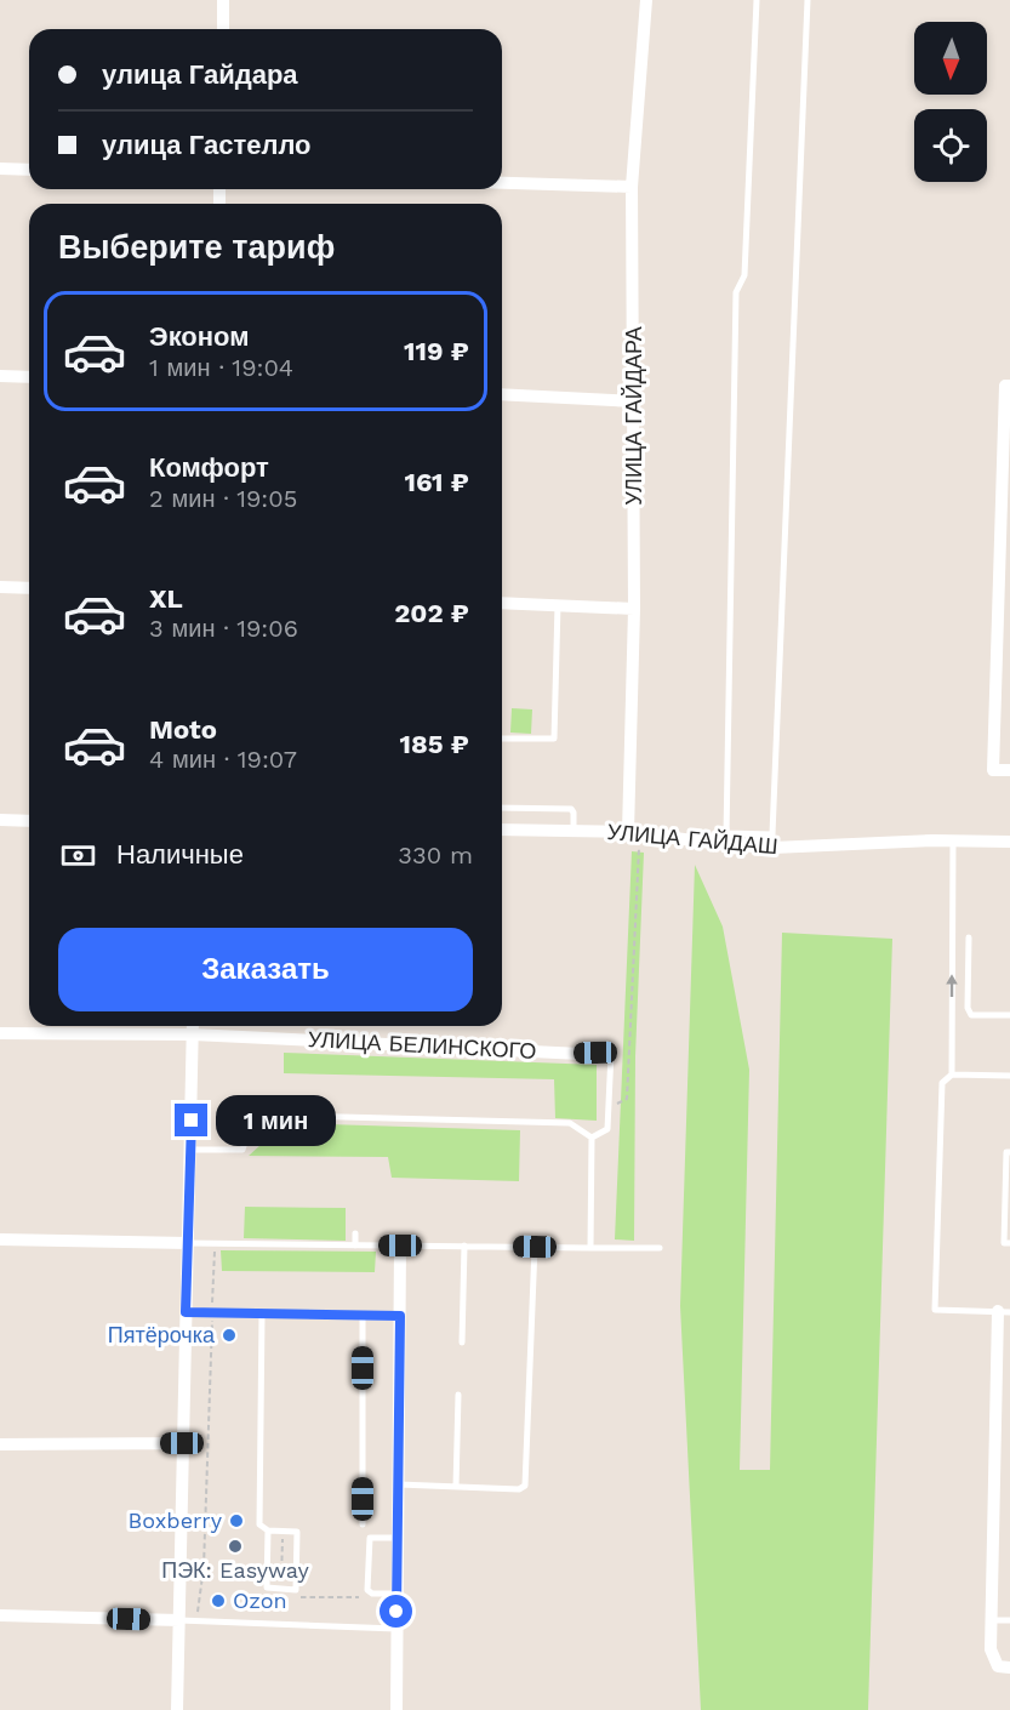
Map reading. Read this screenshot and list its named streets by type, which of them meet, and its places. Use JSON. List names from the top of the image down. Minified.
{"streets":{"street":["УЛИЦА ГАЙДАРА","УЛИЦА ГАЙДАШ","УЛИЦА БЕЛИНСКОГО"]},"crossings":[["УЛИЦА ГАЙДАРА","УЛИЦА ГАЙДАШ"]],"places":["Пятёрочка","Boxberry","ПЭК: Easyway","Ozon"],"north":"bottom","page":{"banner":["улица Гайдара","улица Гастелло"],"heading":"Выберите тариф","list":[{"name":"Эконом","note":"1 мин · 19:04","value":"119 ₽"},{"name":"Комфорт","note":"2 мин · 19:05","value":"161 ₽"},{"name":"XL","note":"3 мин · 19:06","value":"202 ₽"},{"name":"Moto","note":"4 мин · 19:07","value":"185 ₽"}],"pay":["Наличные","330 m"],"buttons":"Заказать","bubble":"1 мин"}}
